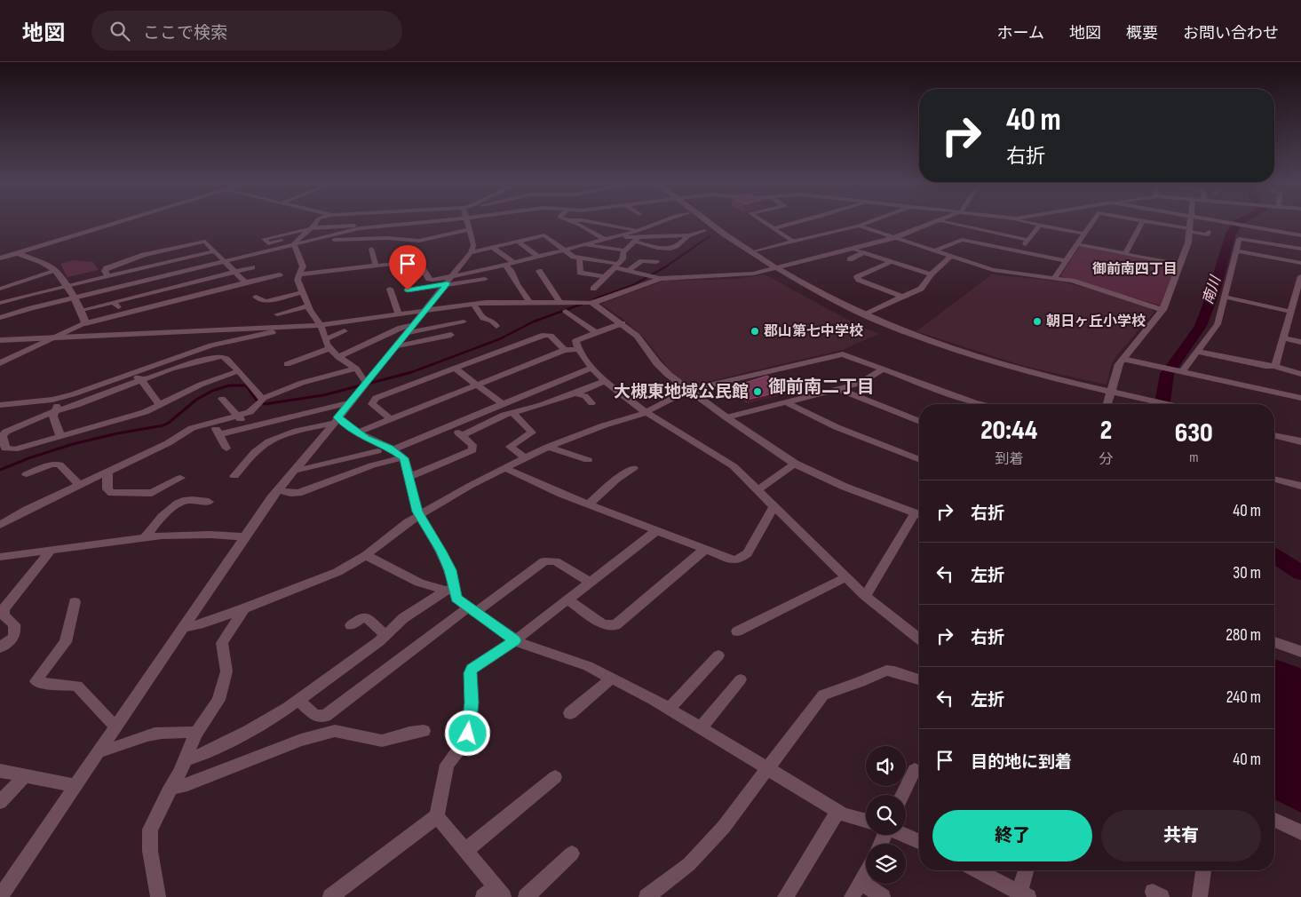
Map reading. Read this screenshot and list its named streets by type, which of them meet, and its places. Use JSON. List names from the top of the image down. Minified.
{"districts":["御前南四丁目","御前南二丁目"],"water":["南川"],"places":["朝日ヶ丘小学校","郡山第七中学校","大槻東地域公民館"],"page":{"header":"地図","search":"ここで検索","nav":["ホーム","地図","概要","お問い合わせ"],"turn":["40 m","右折"],"eta":["20:44","到着","2","分","630","m"],"list":[{"name":"右折","value":"40 m"},{"name":"左折","value":"30 m"},{"name":"右折","value":"280 m"},{"name":"左折","value":"240 m"},{"name":"目的地に到着","value":"40 m"}],"buttons":["終了","共有"]}}
